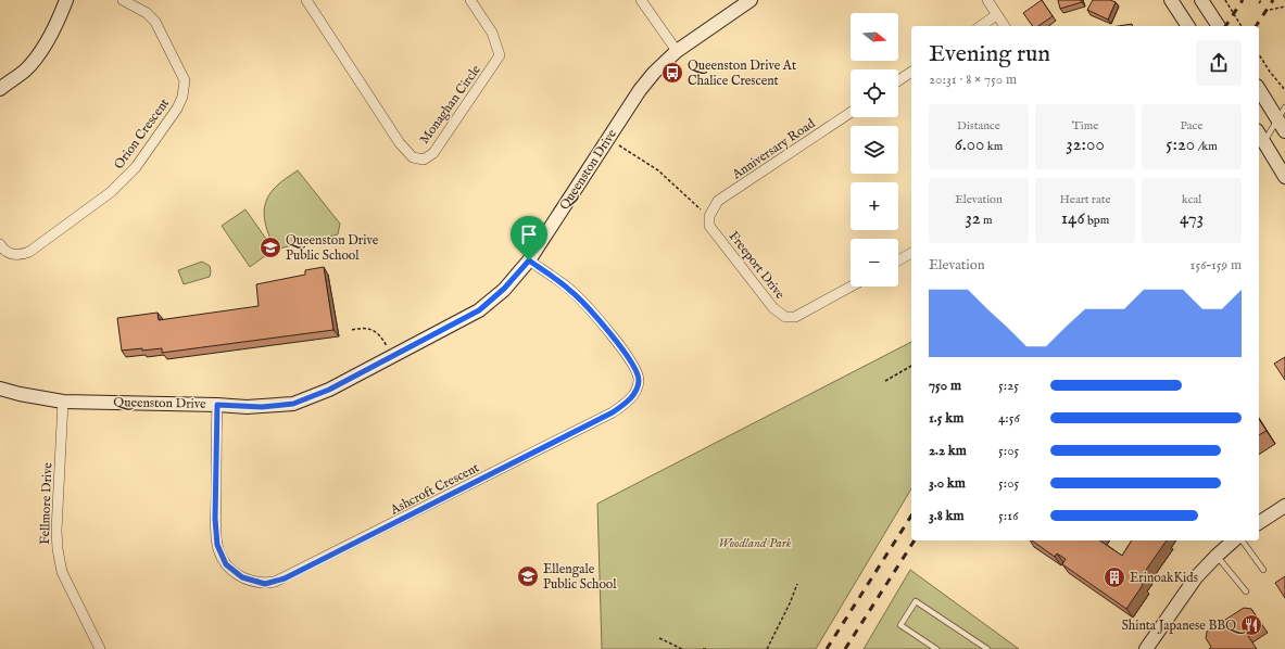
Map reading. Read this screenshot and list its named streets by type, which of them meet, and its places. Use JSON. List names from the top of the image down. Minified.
{"streets":{"street":["Monaghan Circle","Orion Crescent","Anniversary Road","Queenston Drive","Freeport Drive","Ashcroft Crescent","Fellmore Drive"]},"crossings":[["Anniversary Road","Freeport Drive"],["Queenston Drive","Ashcroft Crescent"],["Queenston Drive","Fellmore Drive"]],"parks":["Woodland Park"],"places":{"bus stop":["Queenston Drive At Chalice Crescent"],"school or university":["Queenston Drive Public School","Ellengale Public School"],"building":["ErinoakKids"],"restaurant":["Shinta Japanese BBQ"]},"north":"right","page":{"map_buttons":["+","−"],"heading":["Evening run","20:31 · 8 × 750 m"],"stats":[["Distance","6.00 km"],["Time","32:00"],["Pace","5:20 /km"],["Elevation","32 m"],["Heart rate","146 bpm"],["kcal","473"]],"chart":["Elevation","156–159 m"],"list":[{"name":"750 m","note":"5:25"},{"name":"1.5 km","note":"4:56"},{"name":"2.2 km","note":"5:05"},{"name":"3.0 km","note":"5:05"},{"name":"3.8 km","note":"5:16"}]}}
